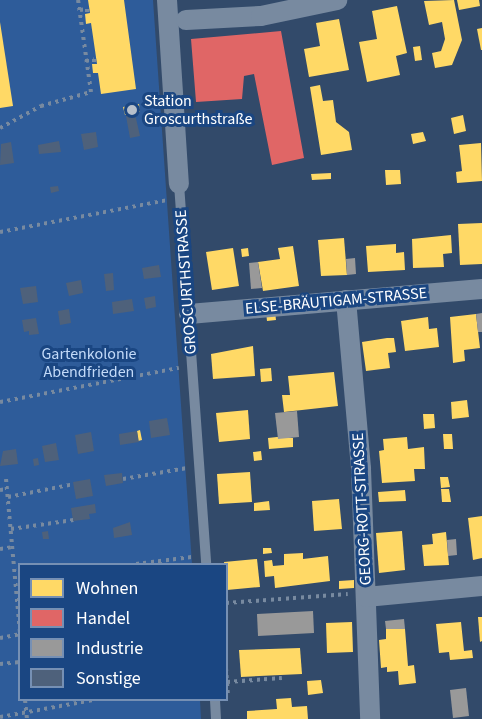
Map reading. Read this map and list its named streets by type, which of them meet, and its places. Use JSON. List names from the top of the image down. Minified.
{"streets":{"street":["GROSCURTHSTRASSE","ELSE-BRÄUTIGAM-STRASSE","GEORG-ROTT-STRASSE"]},"crossings":[["GROSCURTHSTRASSE","ELSE-BRÄUTIGAM-STRASSE"],["ELSE-BRÄUTIGAM-STRASSE","GEORG-ROTT-STRASSE"]],"parks":["Gartenkolonie Abendfrieden"],"places":["Station Groscurthstraße"],"legend":["Wohnen","Handel","Industrie","Sonstige"]}
